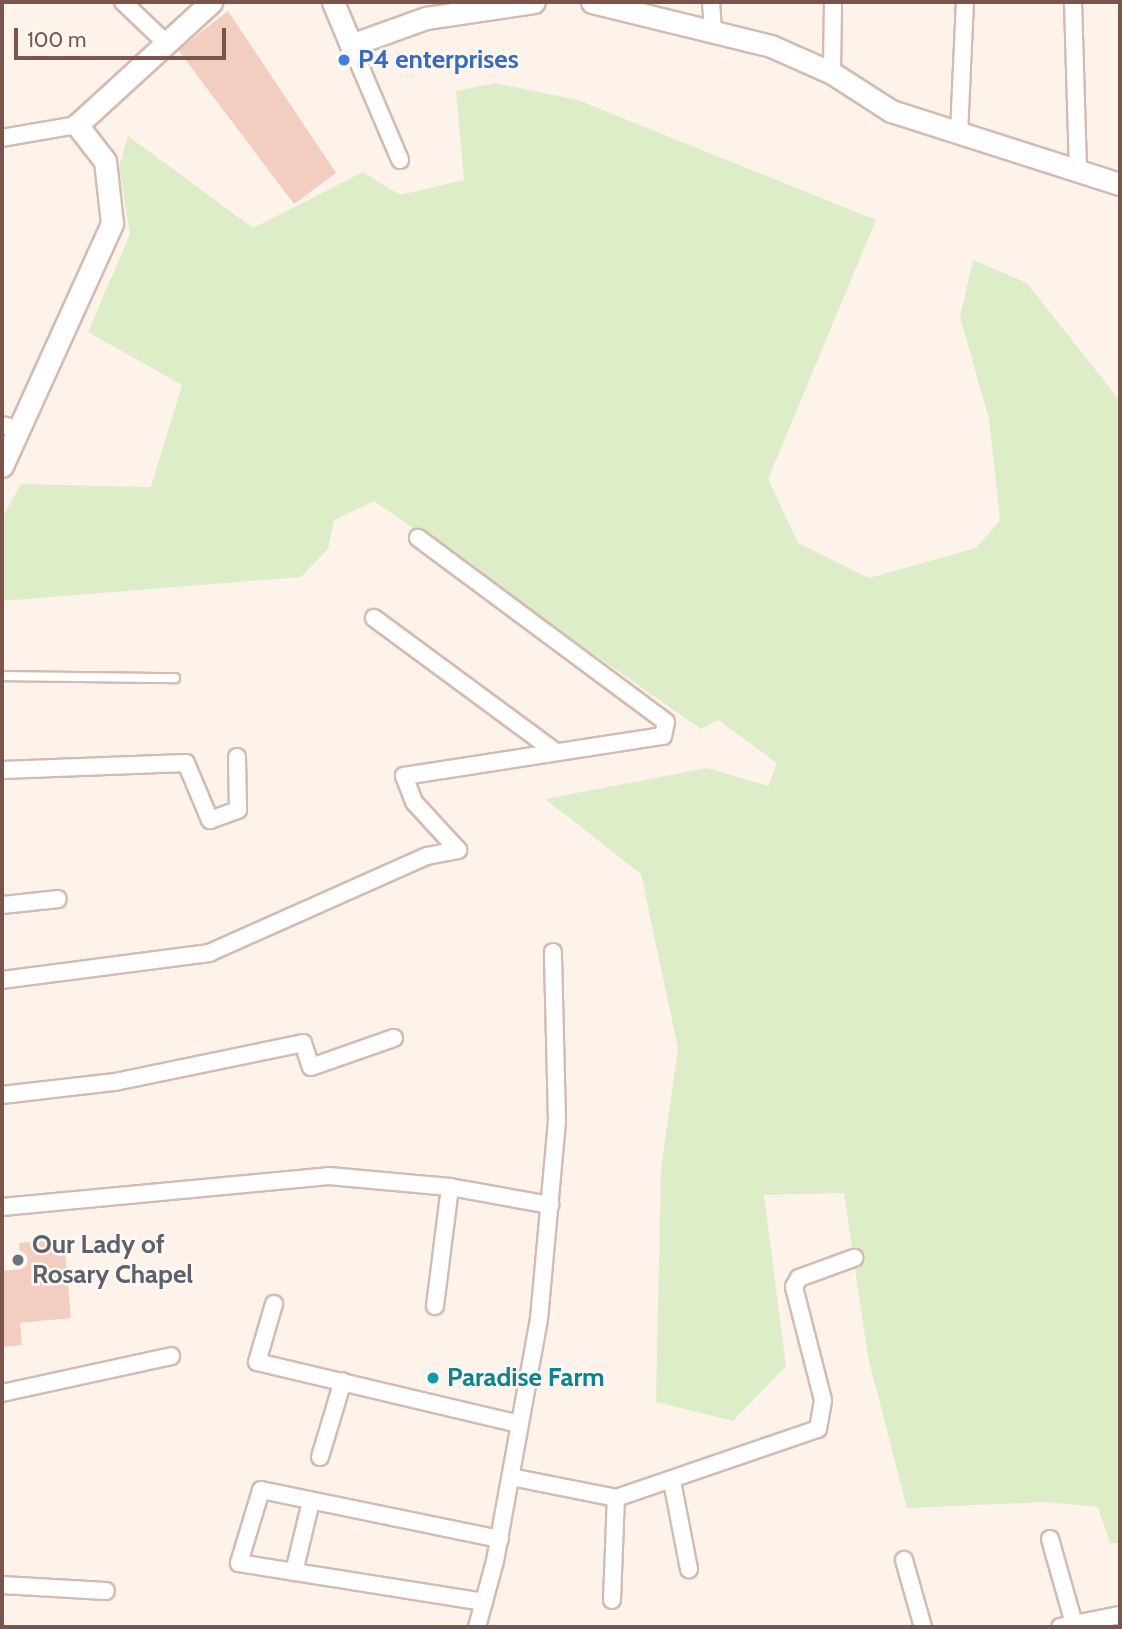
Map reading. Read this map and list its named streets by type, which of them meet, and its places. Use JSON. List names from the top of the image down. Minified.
{"places":["P4 enterprises","Our Lady of Rosary Chapel","Paradise Farm"],"scale_bar":"100 m"}
